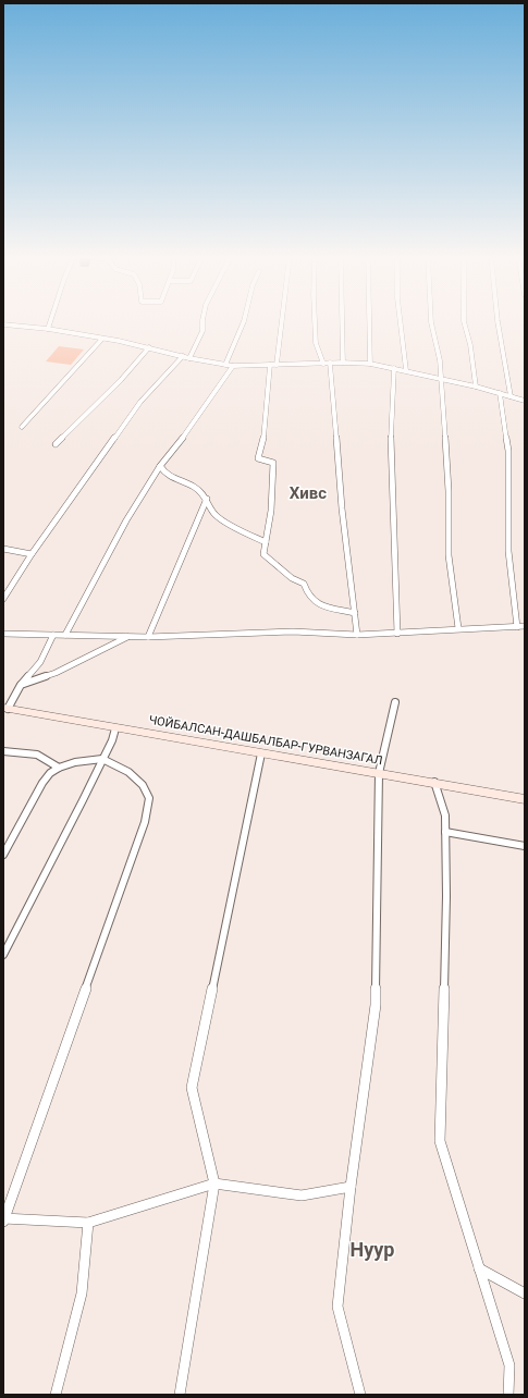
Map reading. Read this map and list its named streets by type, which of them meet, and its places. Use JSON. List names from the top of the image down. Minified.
{"streets":{"street":["ЧОЙБАЛСАН-ДАШБАЛБАР-ГУРВАНЗАГАЛ"]},"districts":["Хивс","Нуур"]}
